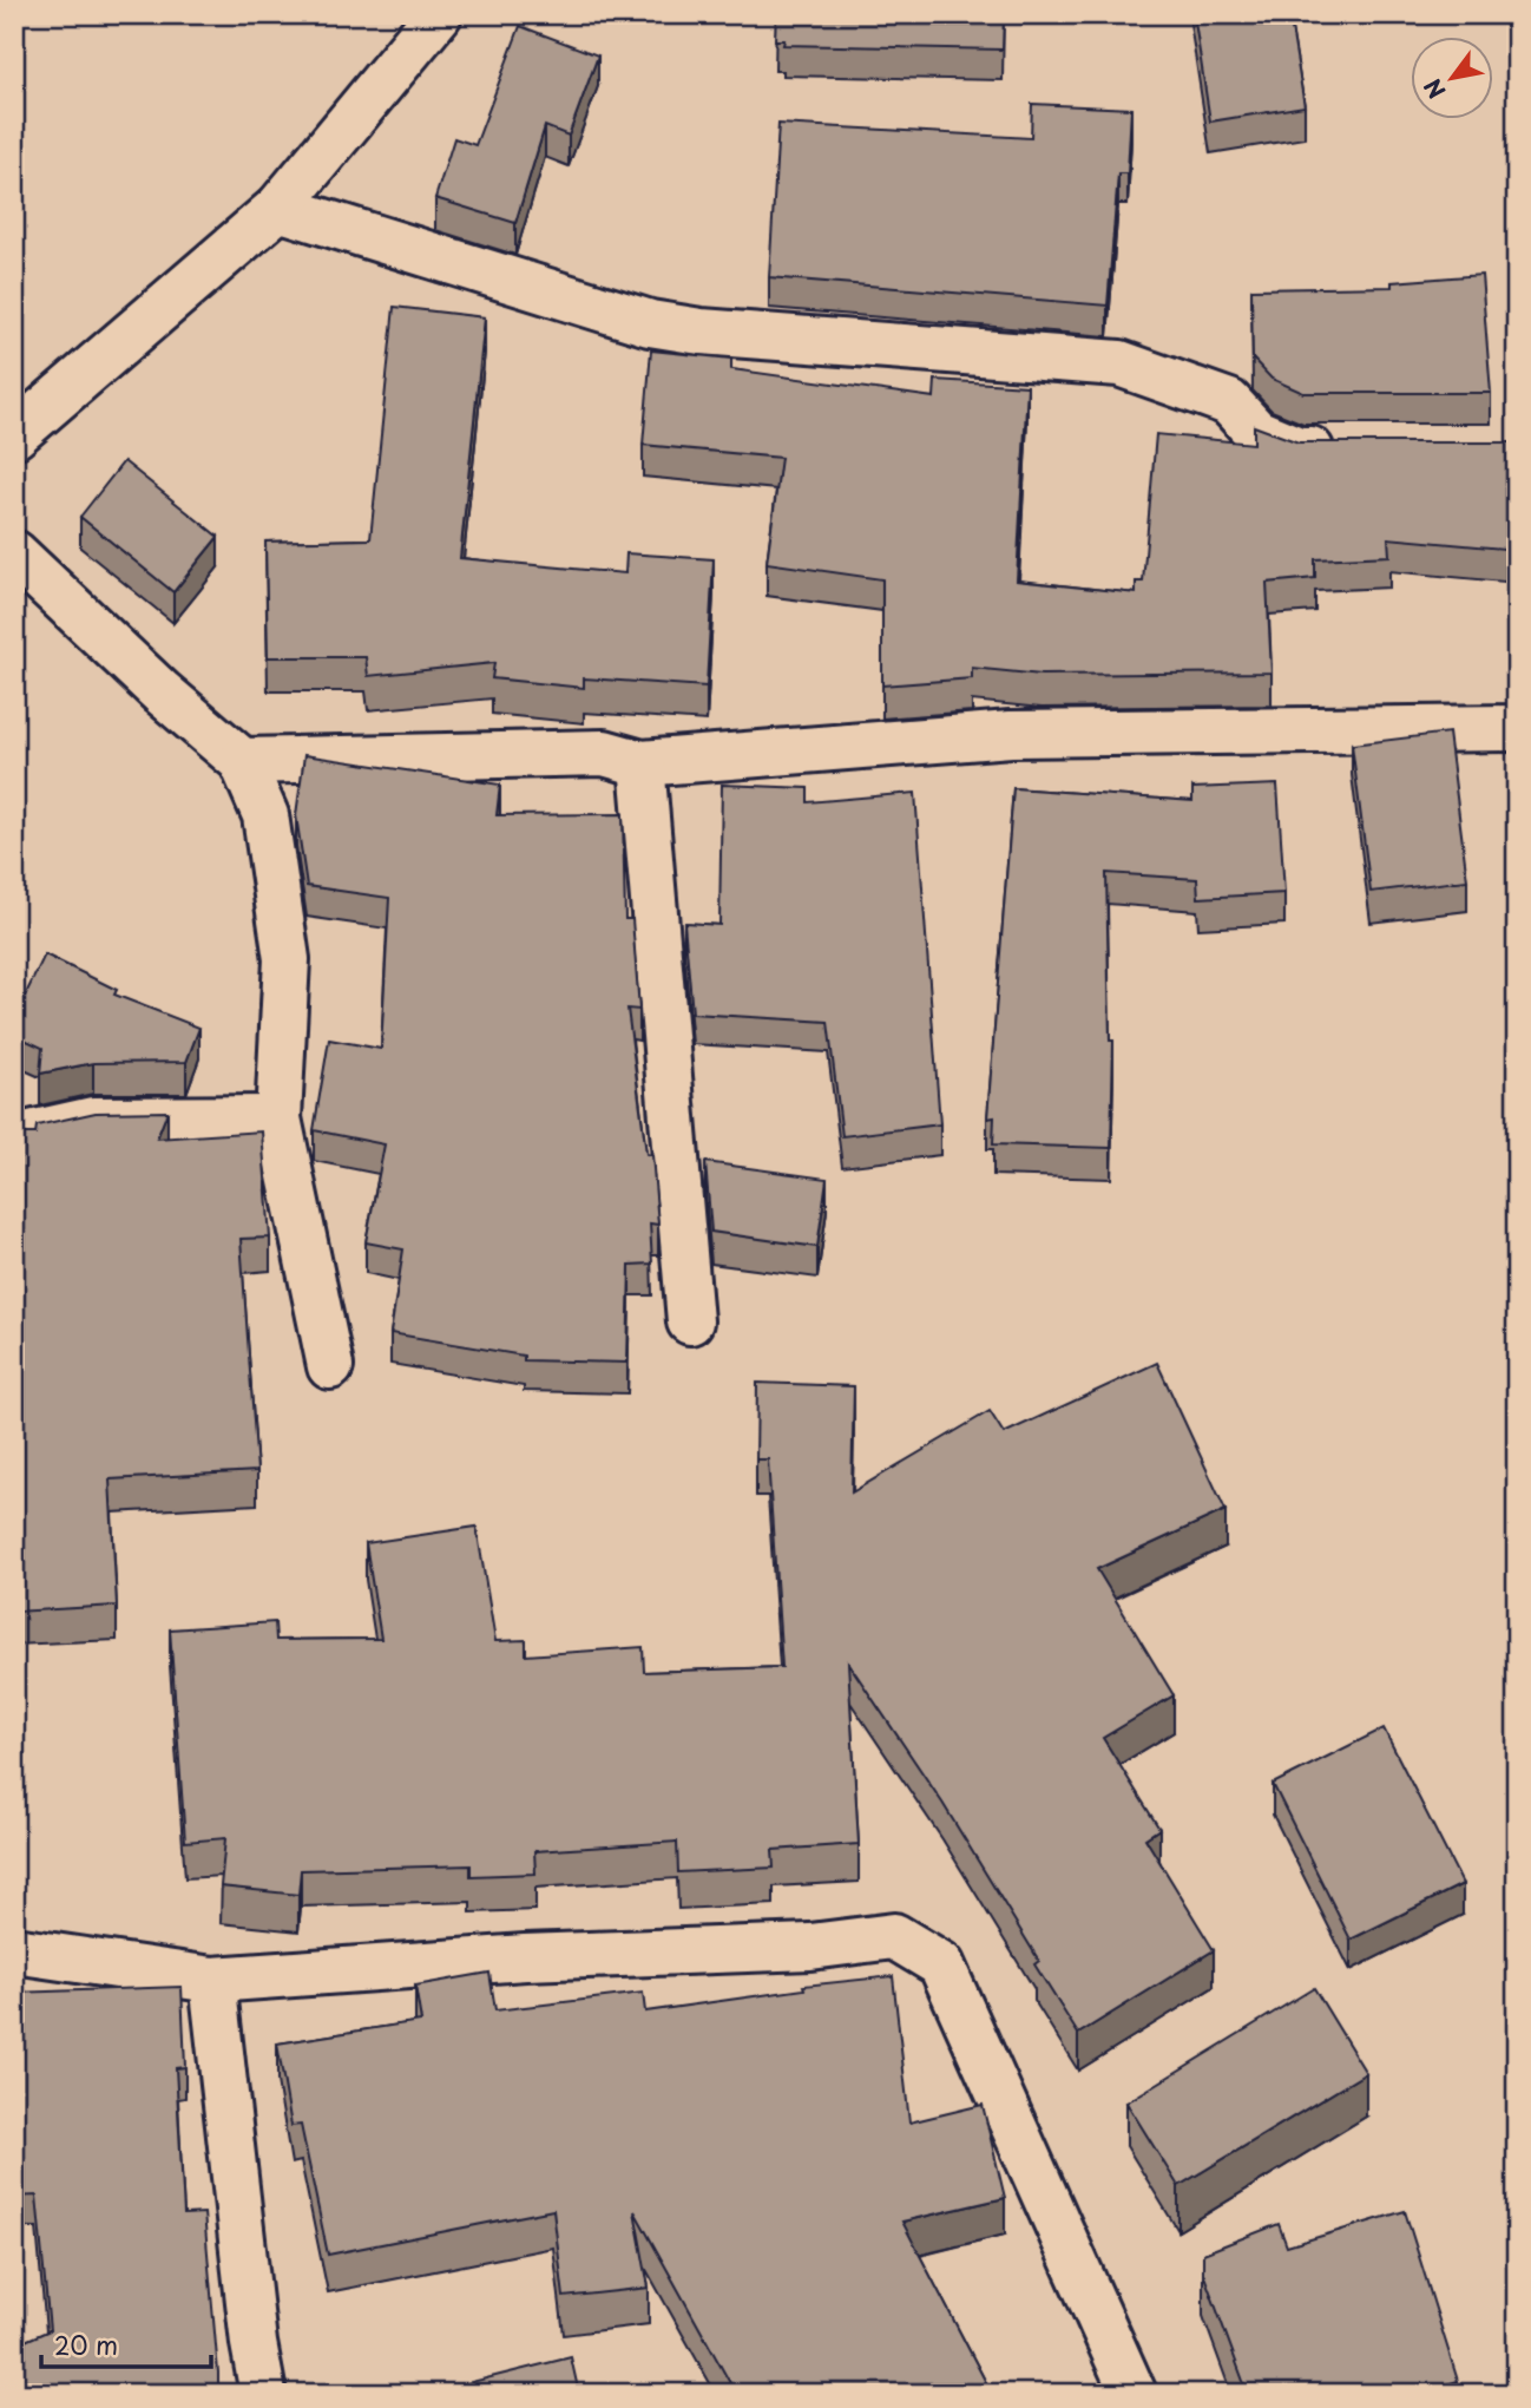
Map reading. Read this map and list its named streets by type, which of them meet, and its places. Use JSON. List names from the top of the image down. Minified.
{"scale_bar":"20 m","north":"bottom left"}
